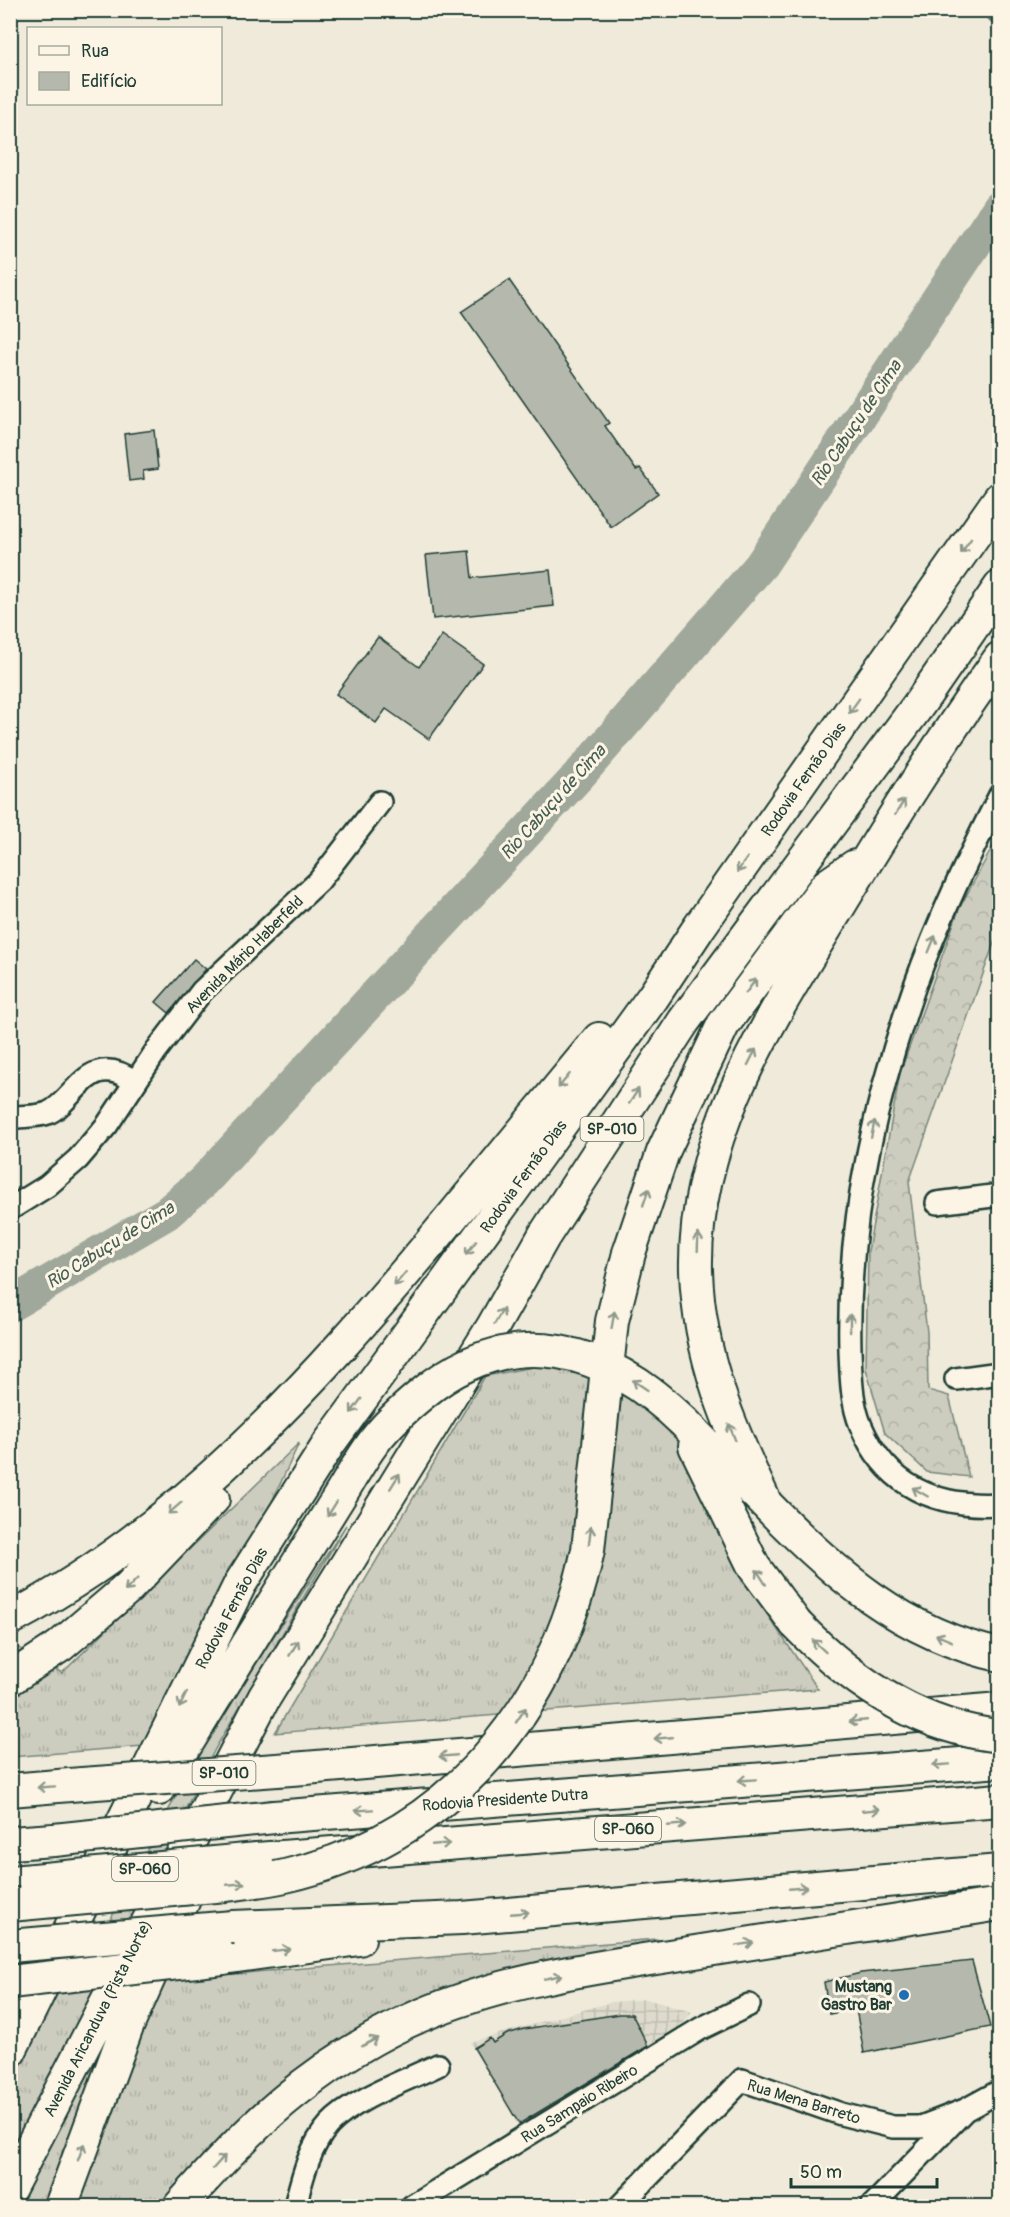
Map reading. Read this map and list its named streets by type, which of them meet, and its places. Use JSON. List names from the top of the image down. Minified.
{"streets":{"highway":["Rodovia Fernão Dias","SP-010","Rodovia Presidente Dutra","SP-060","Avenida Aricanduva (Pista Norte)"],"street":["Avenida Mário Haberfeld","Rua Mena Barreto","Rua Sampaio Ribeiro"]},"crossings":[["SP-010","Avenida Aricanduva (Pista Norte)"]],"water":["Rio Cabuçu de Cima"],"places":["Mustang Gastro Bar"],"legend":["Rua","Edifício"],"scale_bar":"50 m"}
